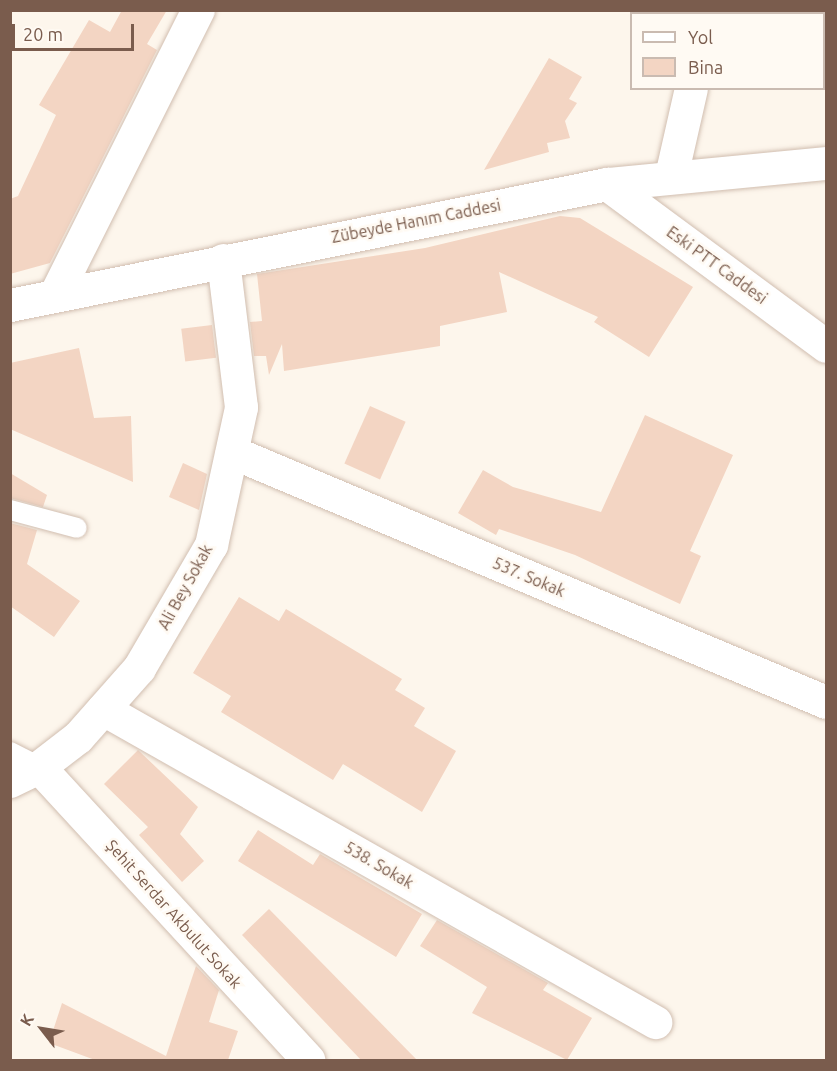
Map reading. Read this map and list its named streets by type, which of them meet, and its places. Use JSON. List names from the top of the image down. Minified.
{"streets":{"street":["Zübeyde Hanım Caddesi","Eski PTT Caddesi","537. Sokak","Ali Bey Sokak","538. Sokak","Şehit Serdar Akbulut Sokak"]},"crossings":[["Zübeyde Hanım Caddesi","Eski PTT Caddesi"],["Zübeyde Hanım Caddesi","Ali Bey Sokak"],["537. Sokak","Ali Bey Sokak"],["Ali Bey Sokak","538. Sokak"],["Ali Bey Sokak","Şehit Serdar Akbulut Sokak"]],"legend":["Yol","Bina"],"scale_bar":"20 m","north":"top left"}
